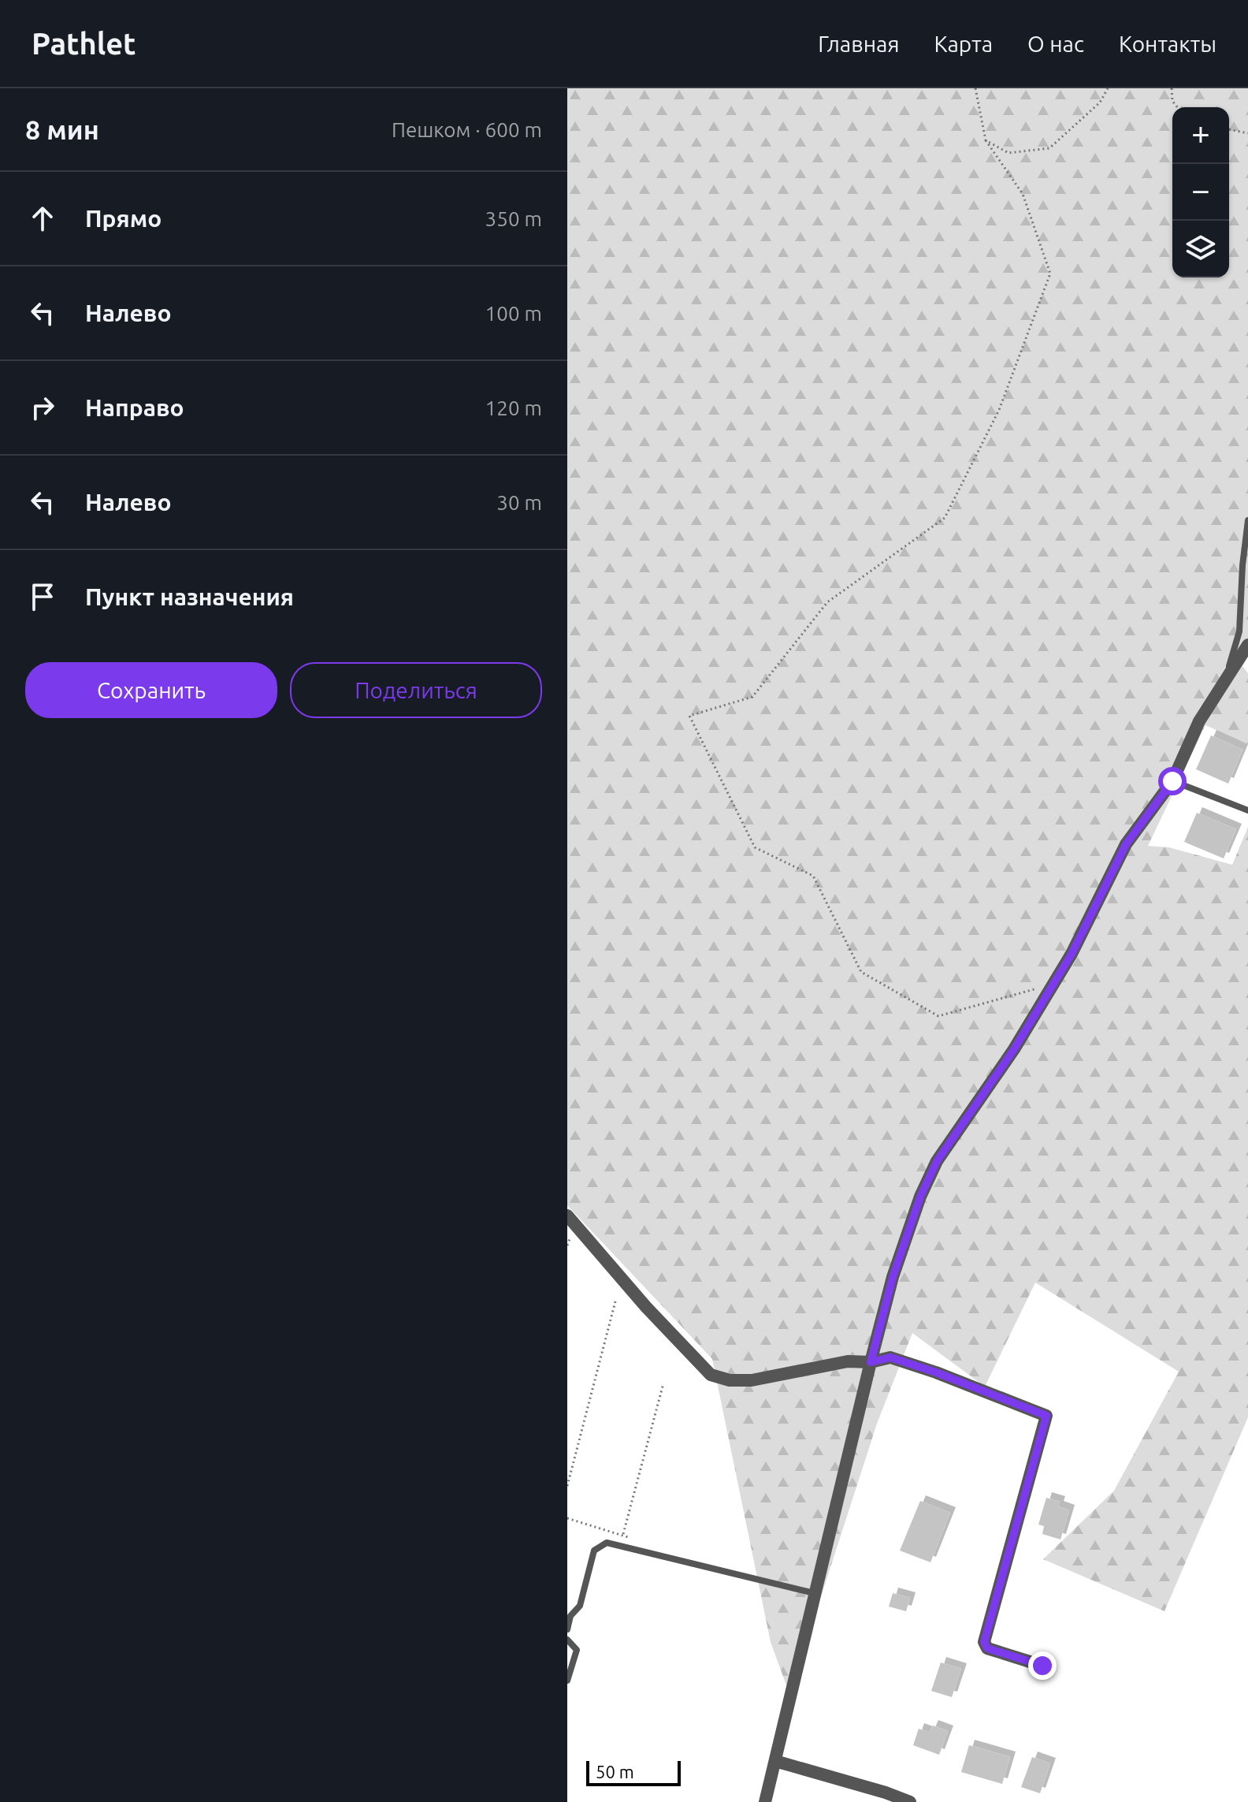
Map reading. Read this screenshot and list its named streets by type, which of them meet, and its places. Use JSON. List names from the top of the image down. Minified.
{"scale_bar":"50 m","page":{"header":"Pathlet","nav":["Главная","Карта","О нас","Контакты"],"heading":["8 мин","Пешком · 600 m"],"map_buttons":["+","−"],"list":[["Прямо","350 m"],["Налево","100 m"],["Направо","120 m"],["Налево","30 m"],"Пункт назначения"],"buttons":["Сохранить","Поделиться"],"scale":"50 m"}}
